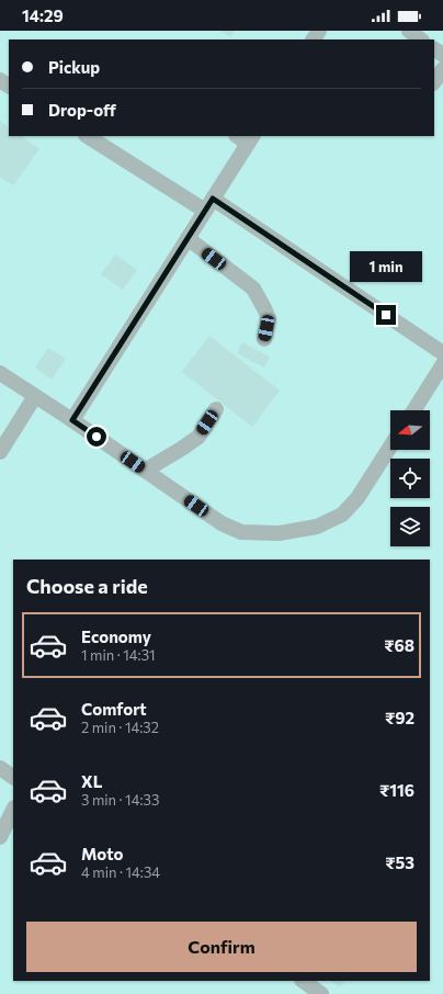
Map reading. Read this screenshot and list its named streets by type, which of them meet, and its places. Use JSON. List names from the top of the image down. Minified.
{"north":"left","page":{"status":"14:29","banner":["Pickup","Drop-off"],"bubble":"1 min","heading":"Choose a ride","list":[{"name":"Economy","note":"1 min · 14:31","value":"₹68"},{"name":"Comfort","note":"2 min · 14:32","value":"₹92"},{"name":"XL","note":"3 min · 14:33","value":"₹116"},{"name":"Moto","note":"4 min · 14:34","value":"₹53"}],"buttons":"Confirm"}}
